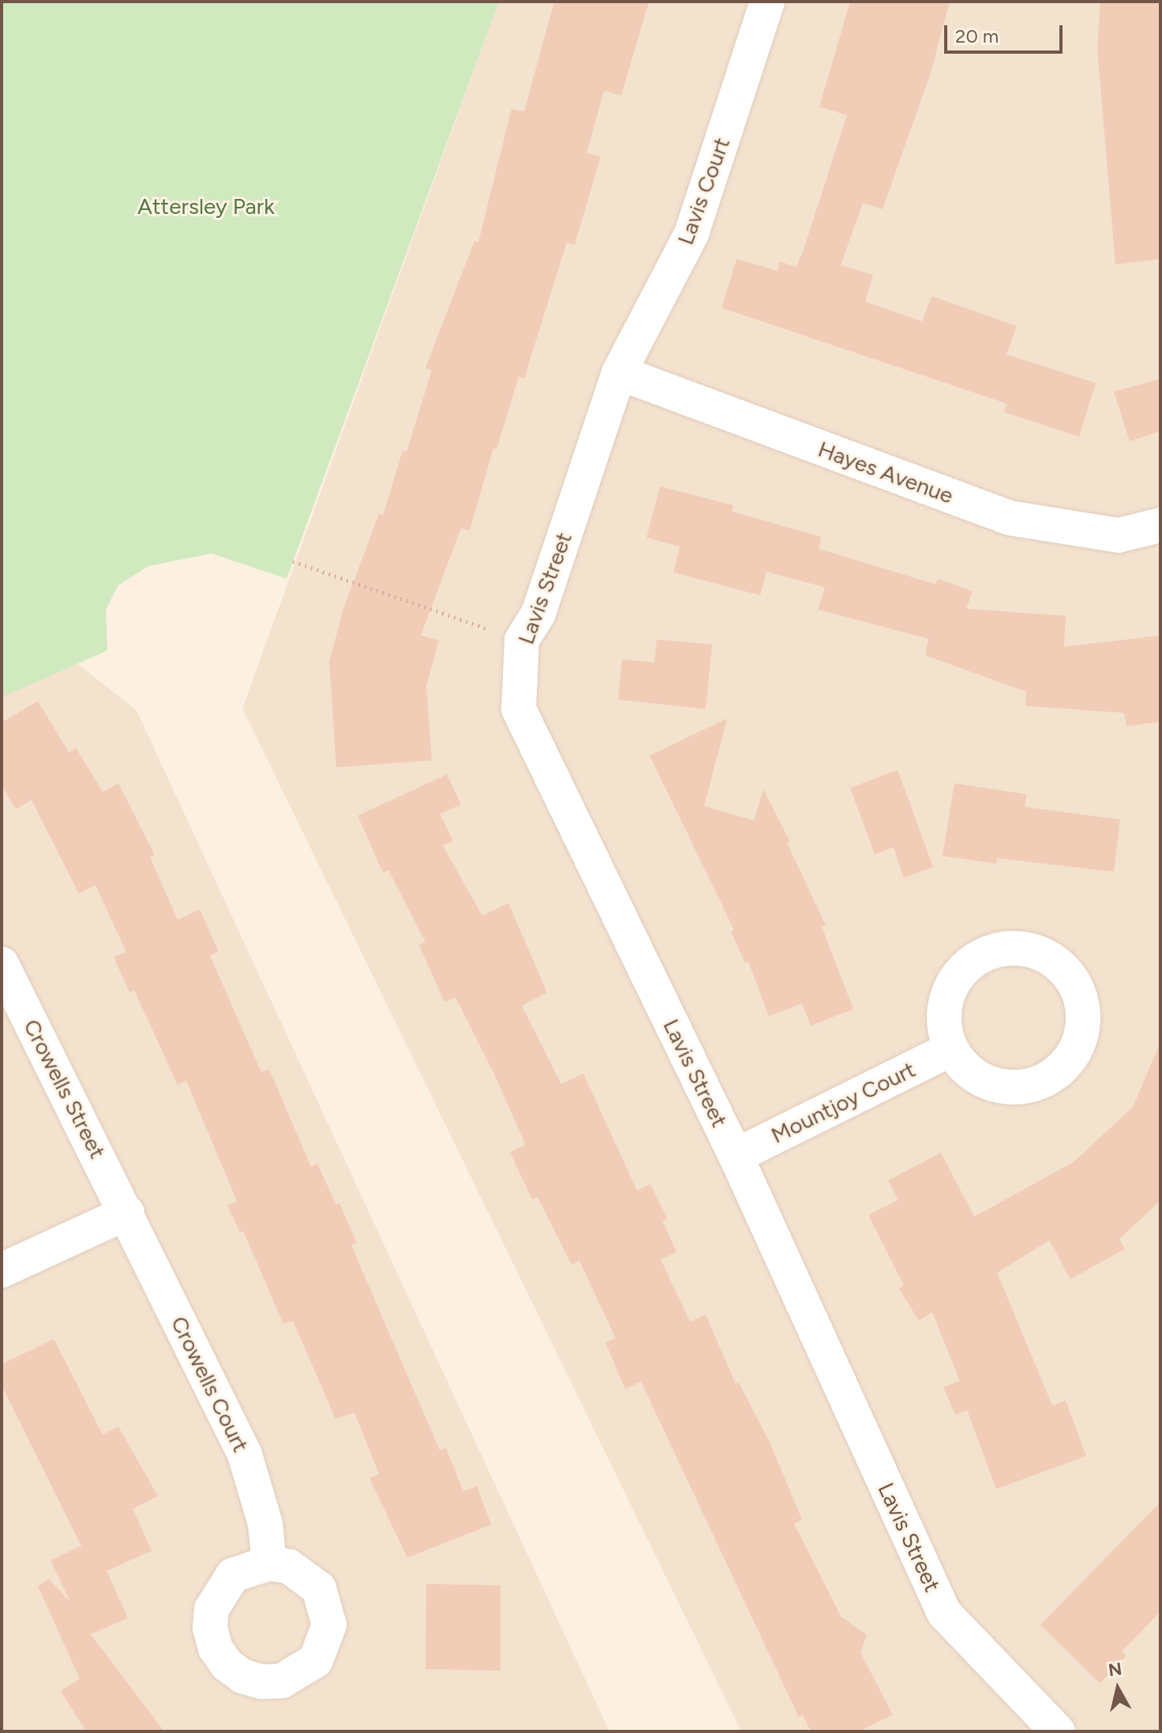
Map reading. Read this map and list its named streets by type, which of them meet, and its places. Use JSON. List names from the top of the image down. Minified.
{"streets":{"street":["Lavis Court","Hayes Avenue","Lavis Street","Crowells Street","Mountjoy Court","Crowells Court"]},"crossings":[["Lavis Court","Hayes Avenue"],["Lavis Court","Lavis Street"],["Hayes Avenue","Lavis Street"],["Lavis Street","Mountjoy Court"],["Crowells Street","Crowells Court"]],"parks":["Attersley Park"],"scale_bar":"20 m","north":"top"}
